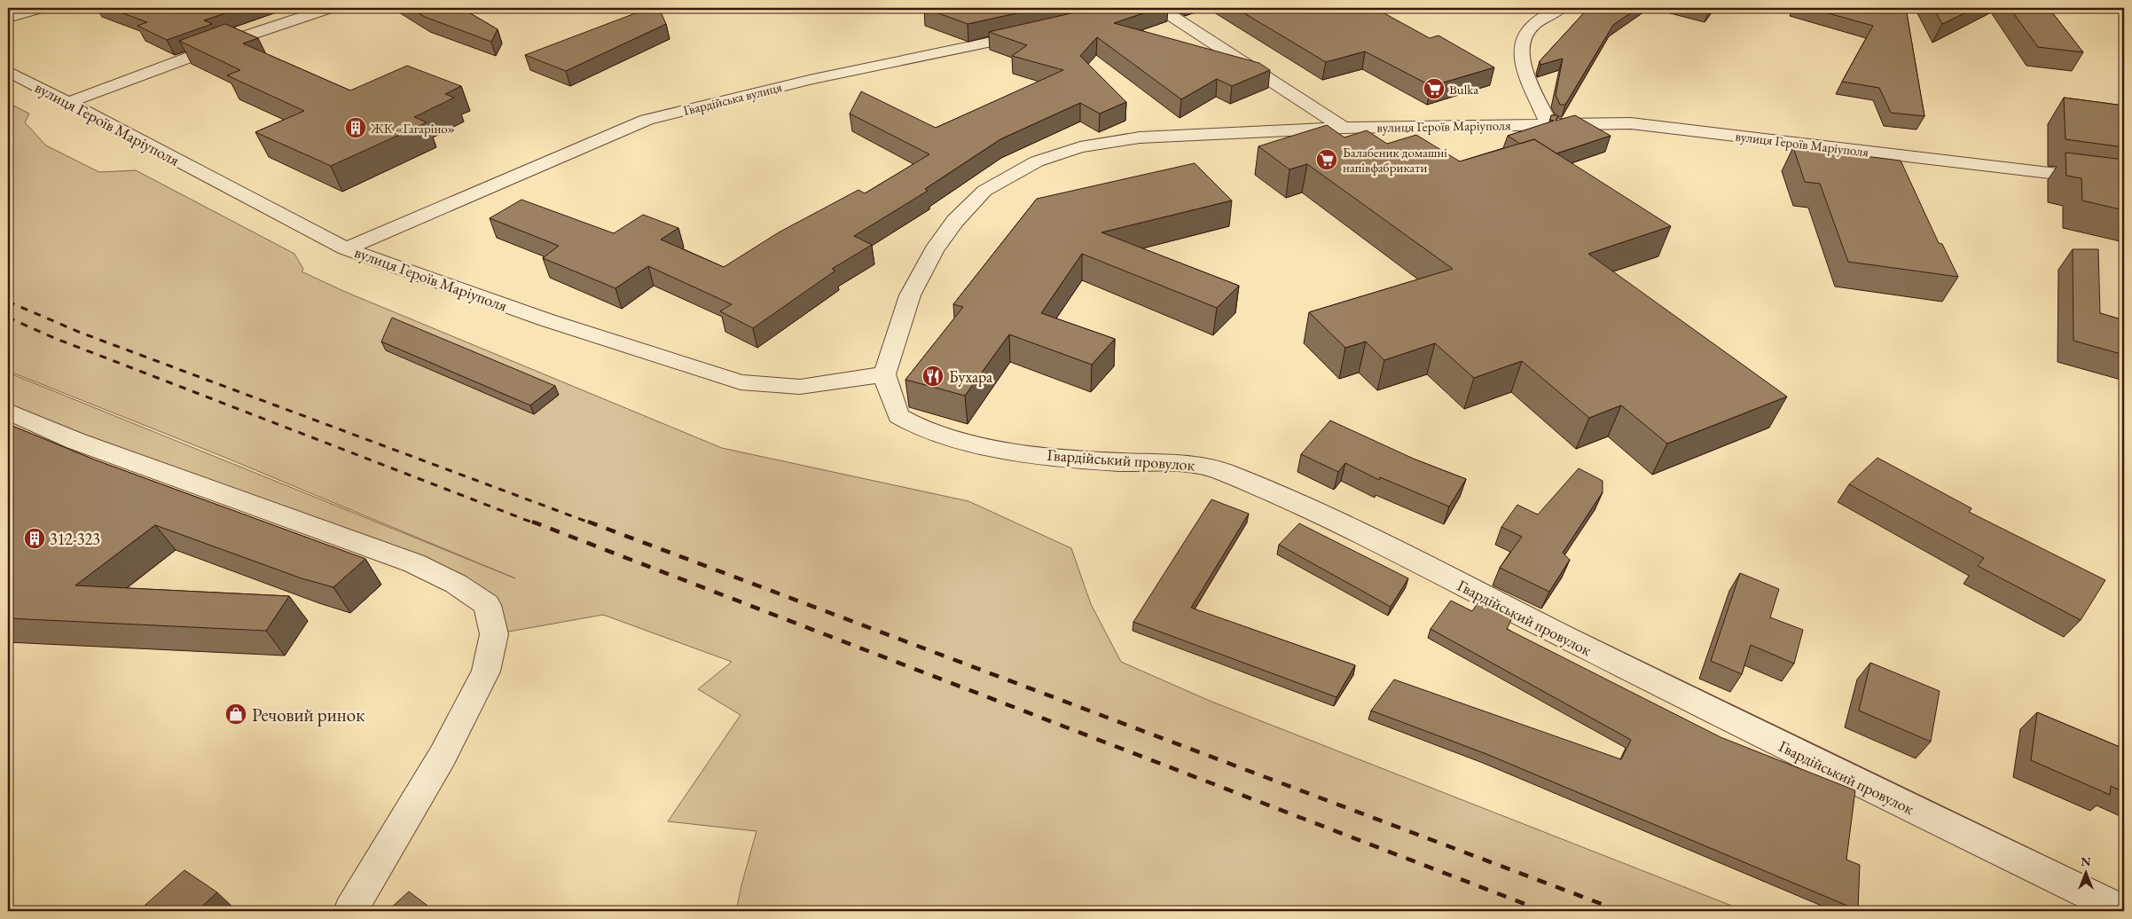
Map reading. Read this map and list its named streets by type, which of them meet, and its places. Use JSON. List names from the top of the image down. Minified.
{"streets":{"street":["Гвардійська вулиця","вулиця Героїв Маріуполя","Гвардійський провулок"]},"crossings":[["Гвардійська вулиця","вулиця Героїв Маріуполя"],["вулиця Героїв Маріуполя","Гвардійський провулок"]],"places":{"supermarket":["Bulka","Балабеник домашні напівфабрикати"],"building":["ЖК «Гагаріно»","312-323"],"restaurant":["Бухара"],"shop":["Речовий ринок"]},"north":"top"}
